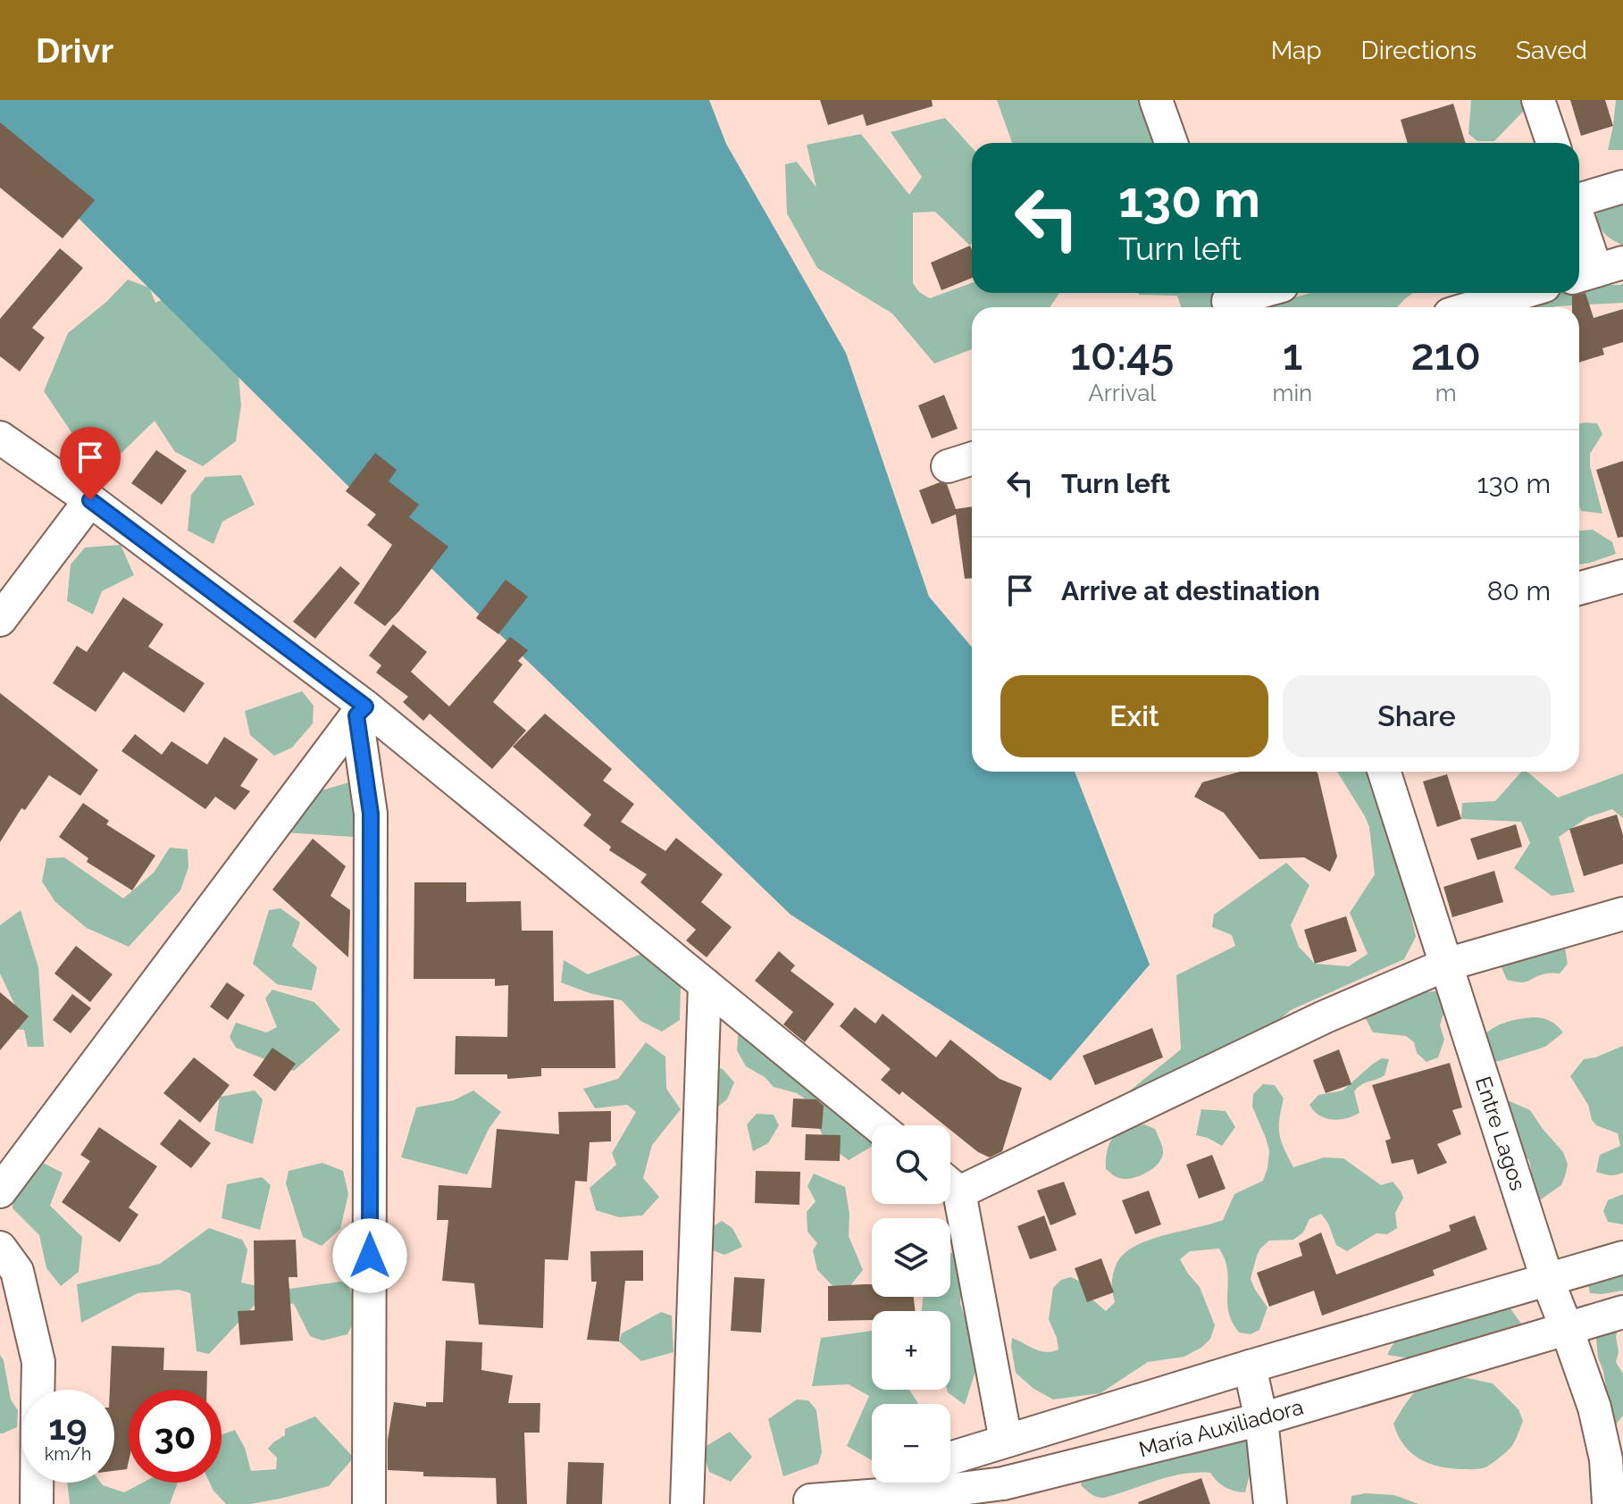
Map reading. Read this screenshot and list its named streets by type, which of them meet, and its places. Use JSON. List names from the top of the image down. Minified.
{"streets":{"street":["Entre Lagos","María Auxiliadora"]},"crossings":[["Entre Lagos","María Auxiliadora"]],"page":{"header":"Drivr","nav":["Map","Directions","Saved"],"turn":["130 m","Turn left"],"eta":["10:45","Arrival","1","min","210","m"],"list":[{"name":"Turn left","value":"130 m"},{"name":"Arrive at destination","value":"80 m"}],"buttons":["Exit","Share"],"map_buttons":["+","−"],"speed":"19 km/h","limit":"30"}}
